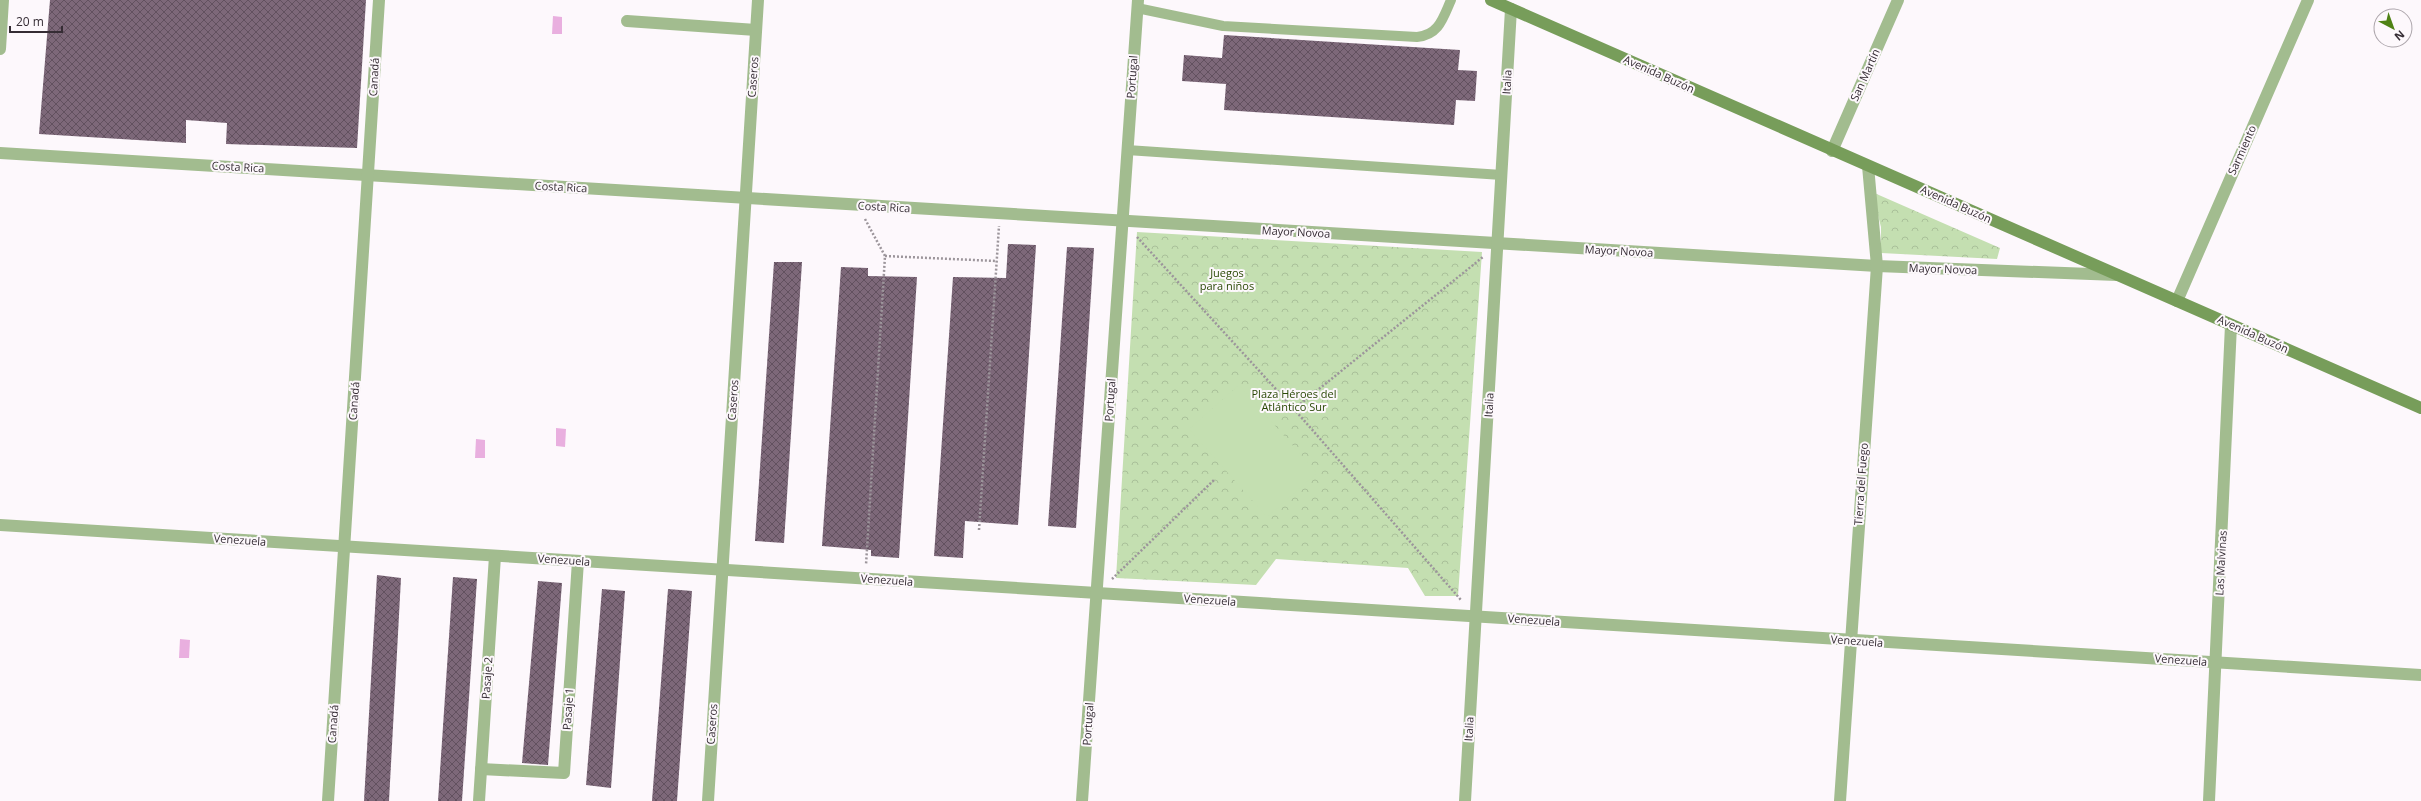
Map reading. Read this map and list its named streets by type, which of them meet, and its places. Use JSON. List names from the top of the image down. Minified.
{"streets":{"main road":["Avenida Buzón"],"street":["San Martín","Canadá","Caseros","Portugal","Italia","Sarmiento","Costa Rica","Mayor Novoa","Tierra del Fuego","Venezuela","Las Malvinas","Pasaje 2","Pasaje 1"]},"crossings":[["Avenida Buzón","San Martín"],["Avenida Buzón","Italia"],["Avenida Buzón","Sarmiento"],["Avenida Buzón","Mayor Novoa"],["Avenida Buzón","Tierra del Fuego"],["Avenida Buzón","Las Malvinas"],["Canadá","Costa Rica"],["Canadá","Venezuela"],["Caseros","Costa Rica"],["Caseros","Venezuela"],["Portugal","Costa Rica"],["Portugal","Mayor Novoa"],["Portugal","Venezuela"],["Italia","Mayor Novoa"],["Italia","Venezuela"],["Costa Rica","Mayor Novoa"],["Mayor Novoa","Tierra del Fuego"],["Tierra del Fuego","Venezuela"],["Venezuela","Las Malvinas"],["Venezuela","Pasaje 2"],["Venezuela","Pasaje 1"],["Pasaje 2","Pasaje 1"]],"parks":["Juegos para niños","Plaza Héroes del Atlántico Sur"],"scale_bar":"20 m","north":"bottom right"}
